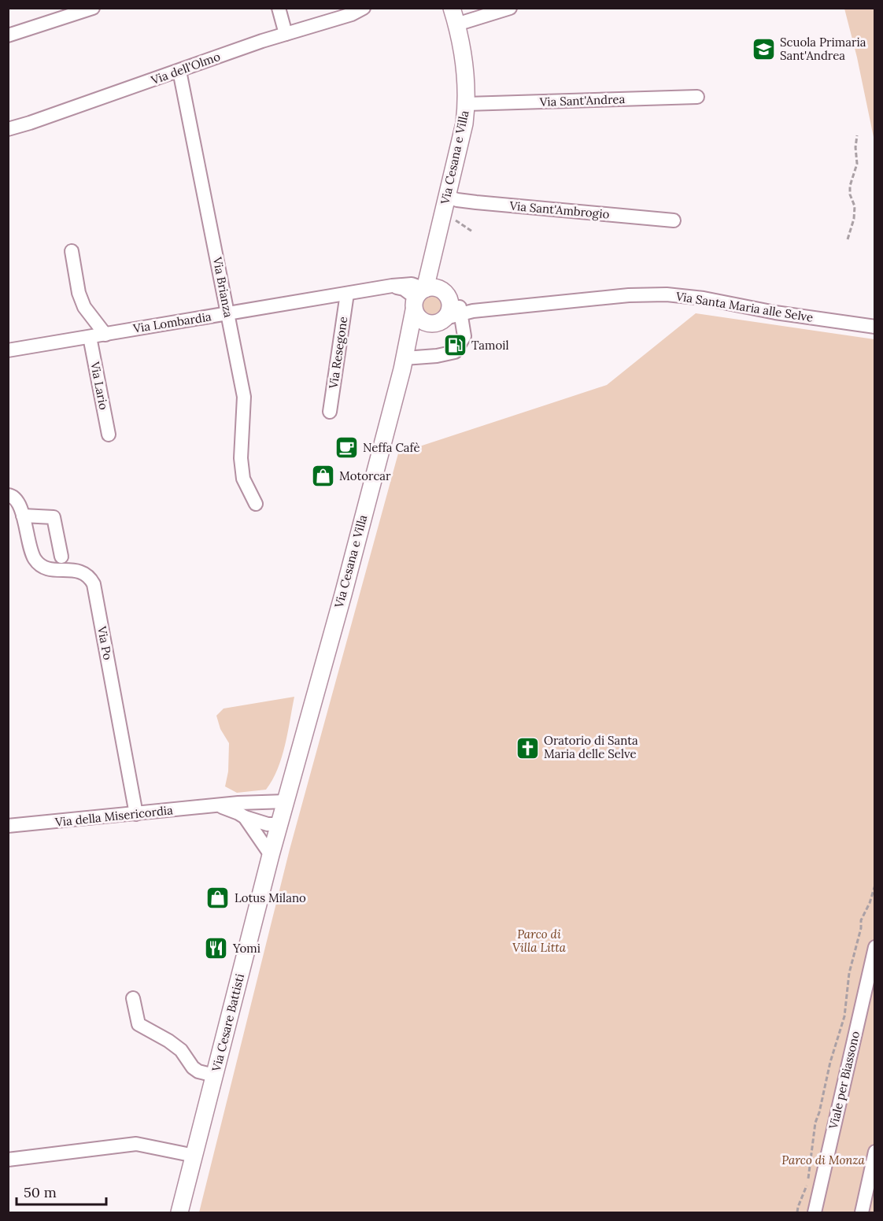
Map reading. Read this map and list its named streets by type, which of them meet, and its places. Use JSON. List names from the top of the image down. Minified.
{"streets":{"main road":["Via Cesana e Villa","Via Cesare Battisti"],"street":["Via dell'Olmo","Via Sant'Andrea","Via Sant'Ambrogio","Via Brianza","Via Santa Maria alle Selve","Via Lombardia","Via Resegone","Via Lario","Via Po","Via della Misericordia","Viale per Biassono"]},"crossings":[["Via dell'Olmo","Via Brianza"],["Via Sant'Andrea","Via Cesana e Villa"],["Via Cesana e Villa","Via Sant'Ambrogio"],["Via Cesana e Villa","Via Santa Maria alle Selve"],["Via Cesana e Villa","Via Lombardia"],["Via Cesana e Villa","Via Cesare Battisti"],["Via Brianza","Via Lombardia"],["Via Santa Maria alle Selve","Via Lombardia"],["Via Lombardia","Via Resegone"],["Via Lombardia","Via Lario"],["Via Po","Via della Misericordia"],["Via della Misericordia","Via Cesare Battisti"]],"parks":["Parco di Villa Litta","Parco di Monza"],"places":{"school or university":["Scuola Primaria Sant'Andrea"],"fuel station":["Tamoil"],"cafe":["Neffa Cafè"],"shop":["Motorcar","Lotus Milano"],"church":["Oratorio di Santa Maria delle Selve"],"restaurant":["Yomi"]},"scale_bar":"50 m"}
